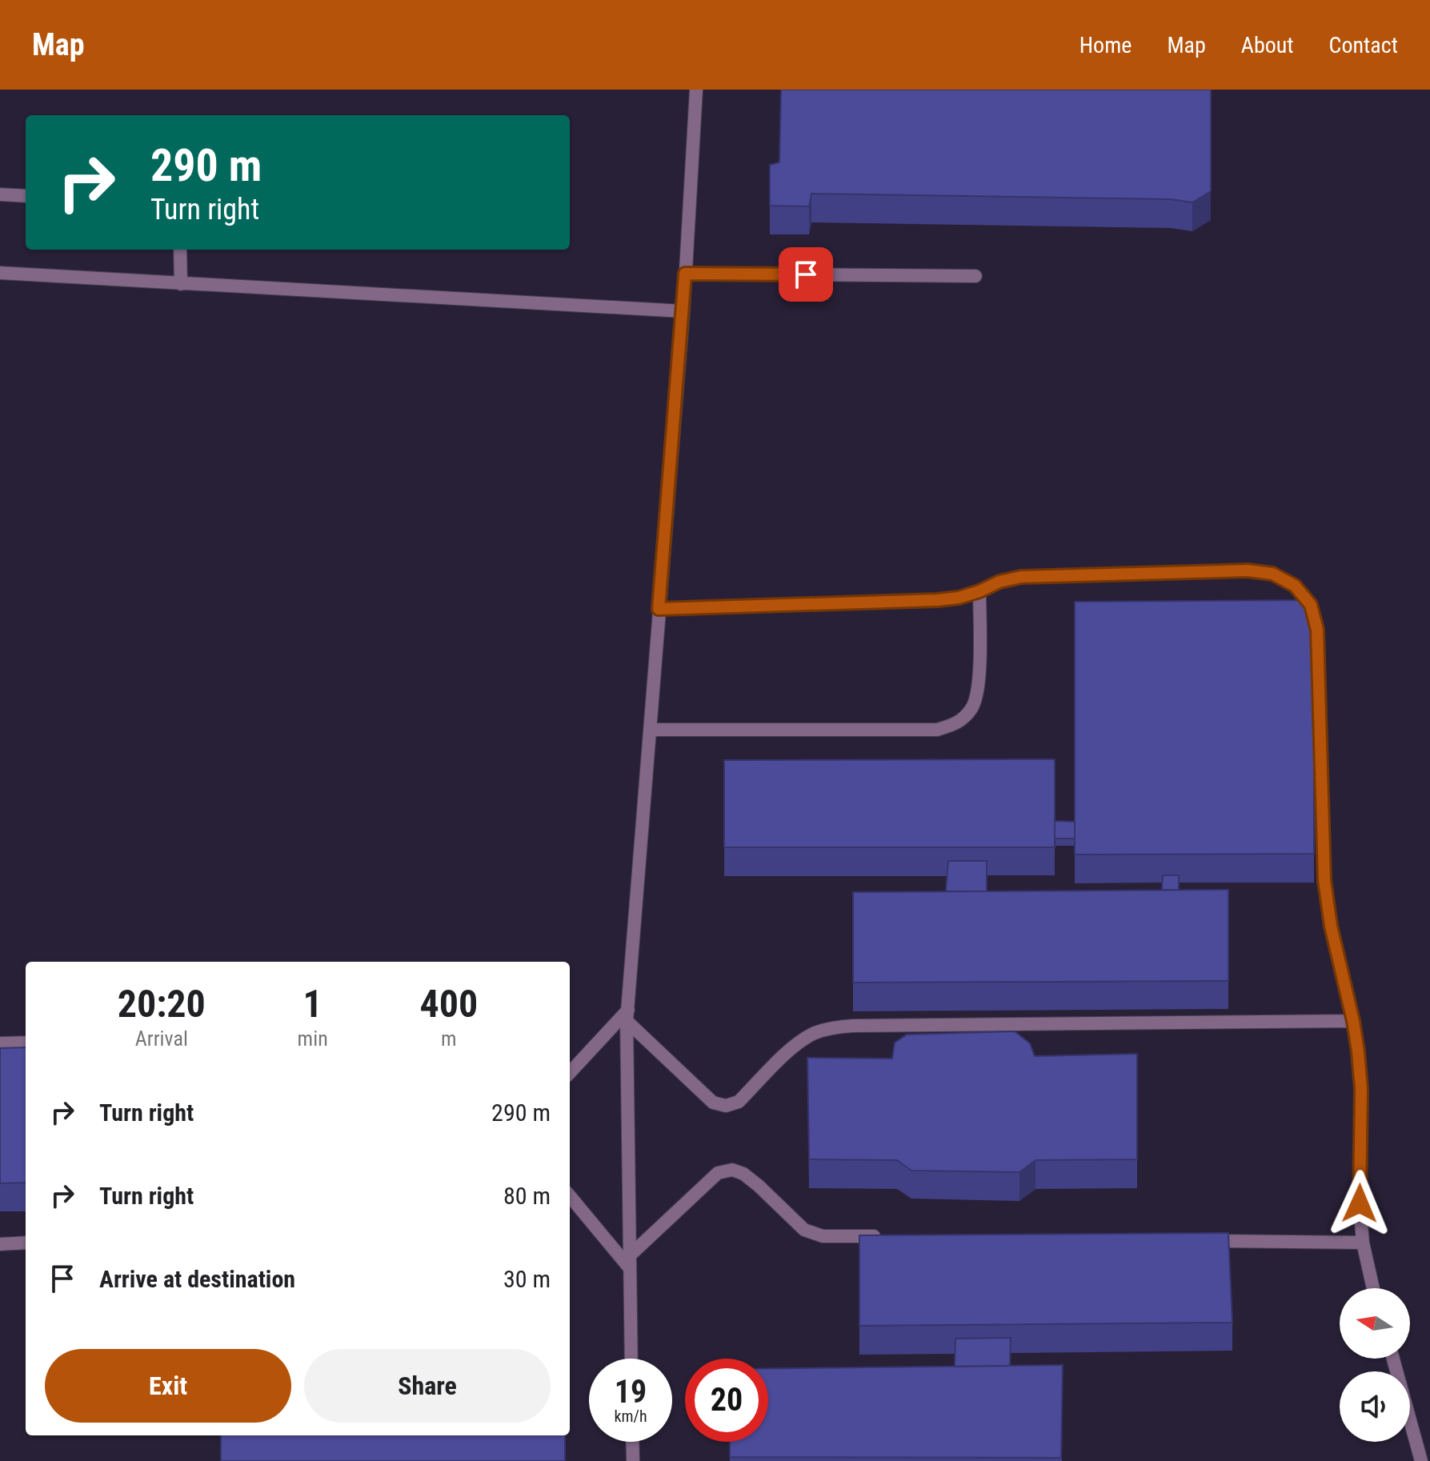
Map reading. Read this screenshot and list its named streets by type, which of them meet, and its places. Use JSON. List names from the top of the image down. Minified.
{"north":"left","page":{"header":"Map","nav":["Home","Map","About","Contact"],"turn":["290 m","Turn right"],"eta":["20:20","Arrival","1","min","400","m"],"list":[{"name":"Turn right","value":"290 m"},{"name":"Turn right","value":"80 m"},{"name":"Arrive at destination","value":"30 m"}],"buttons":["Exit","Share"],"speed":"19 km/h","limit":"20"}}
